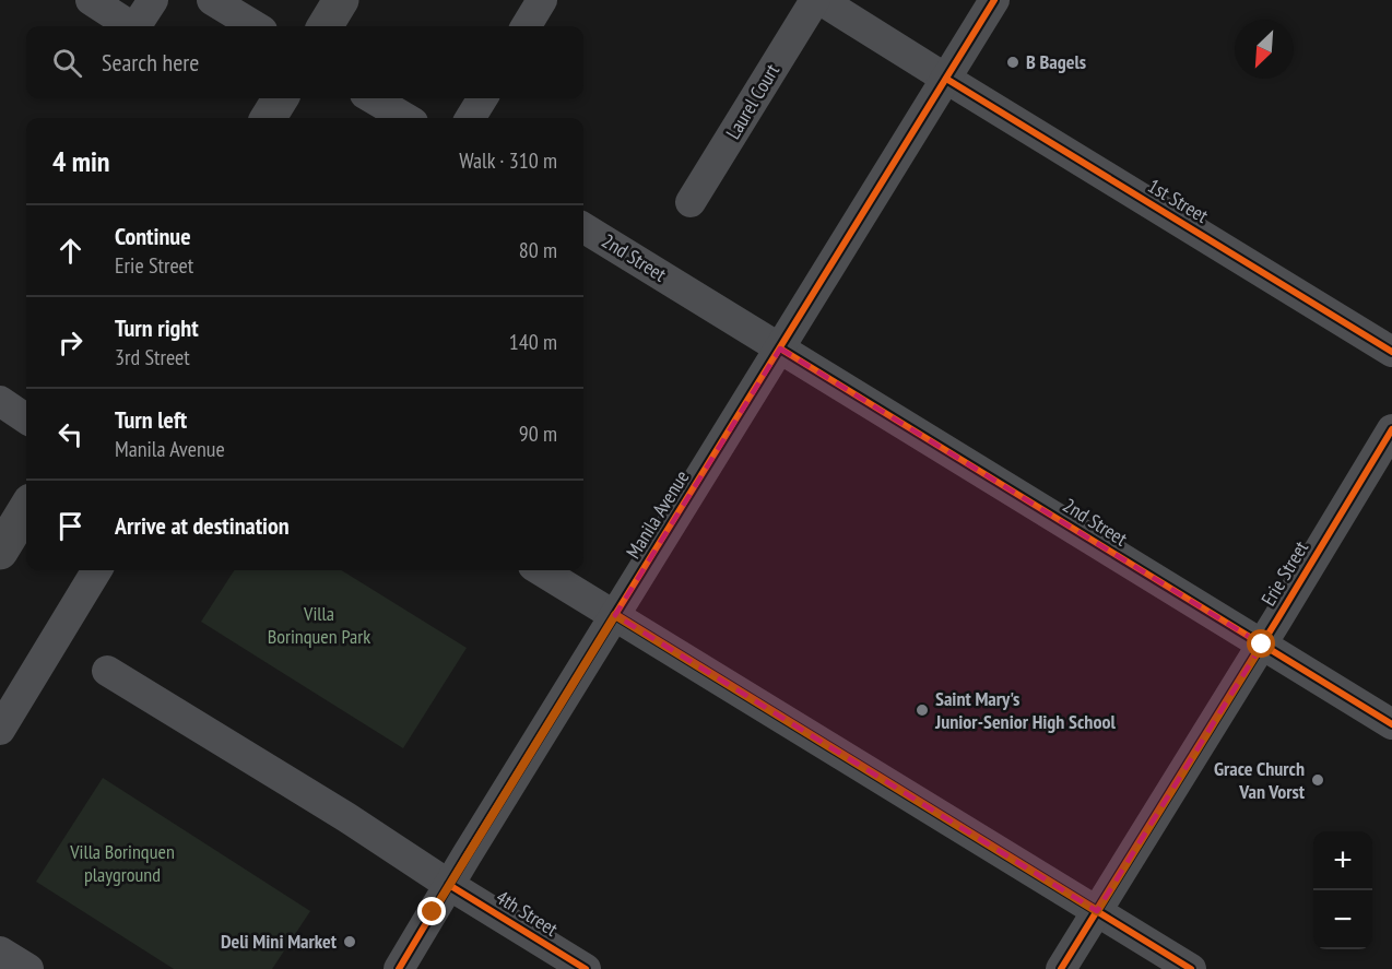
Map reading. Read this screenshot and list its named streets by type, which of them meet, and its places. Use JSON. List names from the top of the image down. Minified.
{"streets":{"street":["Laurel Court","1st Street","2nd Street","Manila Avenue","Erie Street","4th Street"]},"crossings":[["1st Street","Manila Avenue"],["2nd Street","Manila Avenue"],["2nd Street","Erie Street"],["Manila Avenue","4th Street"]],"parks":["Villa Borinquen Park","Villa Borinquen playground"],"places":["B Bagels","Saint Mary's Junior-Senior High School","Grace Church Van Vorst","Deli Mini Market"],"north":"bottom left","page":{"search":"Search here","heading":["4 min","Walk · 310 m"],"list":[["Continue","Erie Street","80 m"],["Turn right","3rd Street","140 m"],["Turn left","Manila Avenue","90 m"],"Arrive at destination"],"map_buttons":["+","−"]}}
